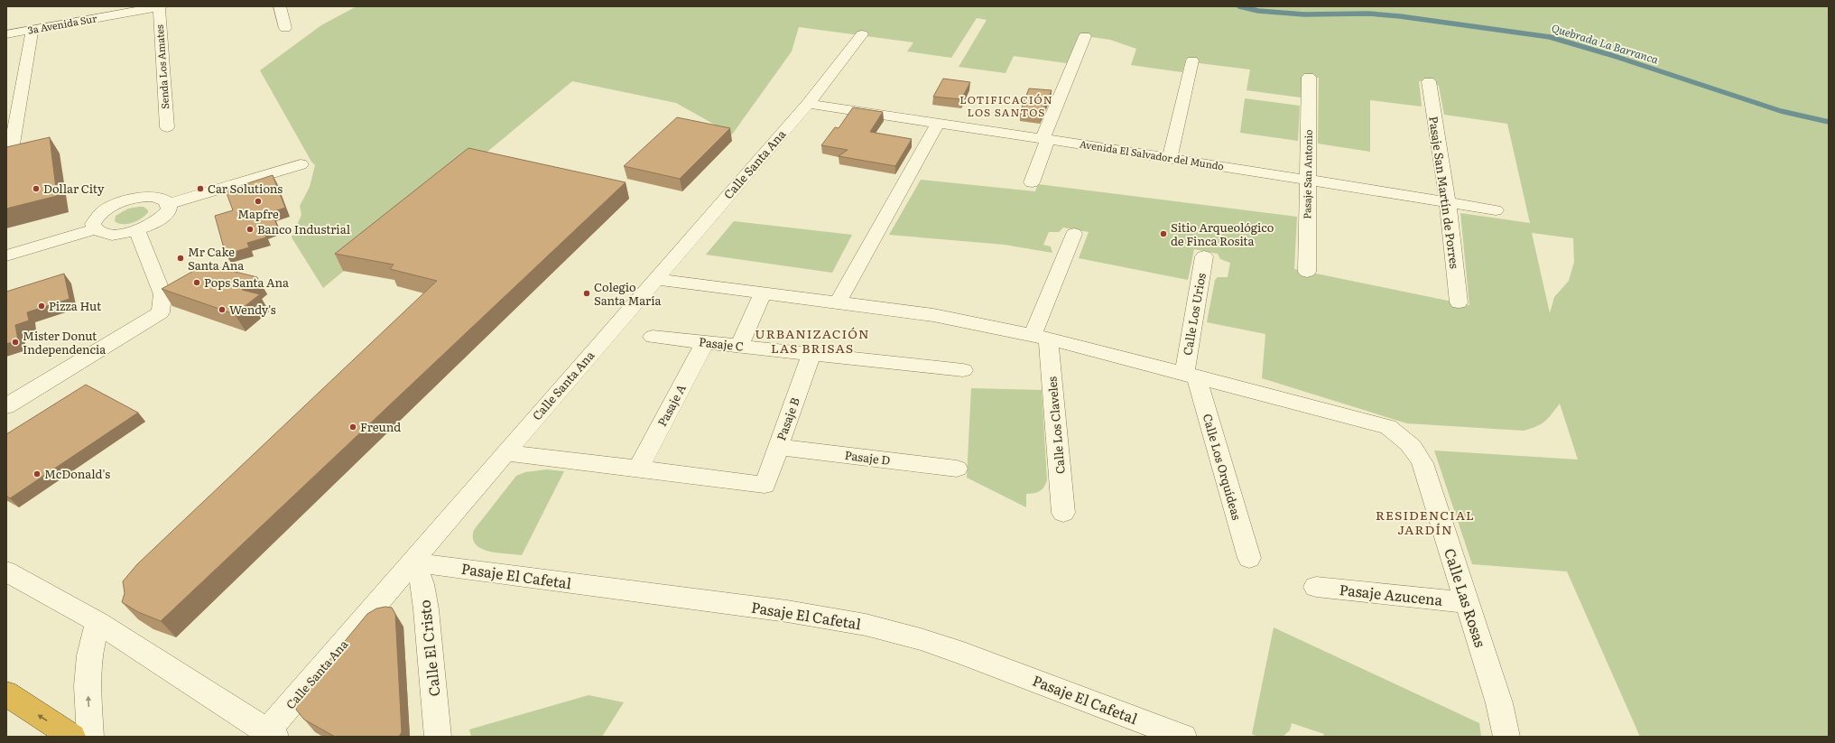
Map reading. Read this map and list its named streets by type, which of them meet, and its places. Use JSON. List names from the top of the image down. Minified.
{"streets":{"street":["3a Avenida Sur","Senda Los Amates","Avenida El Salvador del Mundo","Calle Santa Ana","Pasaje San Antonio","Pasaje San Martín de Porres","Calle Los Urios","Pasaje C","Pasaje A","Pasaje B","Calle Los Claveles","Pasaje D","Calle Los Orquídeas","Pasaje El Cafetal","Pasaje Azucena","Calle Las Rosas","Calle El Cristo"]},"crossings":[["3a Avenida Sur","Senda Los Amates"],["Avenida El Salvador del Mundo","Calle Santa Ana"],["Avenida El Salvador del Mundo","Pasaje San Antonio"],["Avenida El Salvador del Mundo","Pasaje San Martín de Porres"],["Calle Santa Ana","Pasaje El Cafetal"],["Calle Santa Ana","Calle Las Rosas"],["Calle Santa Ana","Calle El Cristo"],["Calle Los Urios","Calle Los Orquídeas"],["Calle Los Urios","Calle Las Rosas"],["Pasaje C","Pasaje A"],["Pasaje C","Pasaje B"],["Pasaje A","Pasaje B"],["Pasaje B","Pasaje D"],["Calle Los Claveles","Calle Las Rosas"],["Calle Los Orquídeas","Calle Las Rosas"],["Pasaje El Cafetal","Calle El Cristo"],["Pasaje Azucena","Calle Las Rosas"]],"districts":["LOTIFICACIÓN LOS SANTOS","URBANIZACIÓN LAS BRISAS","RESIDENCIAL JARDÍN"],"water":["Quebrada La Barranca"],"places":["Dollar City","Car Solutions","Mapfre","Banco Industrial","Sitio Arqueológico de Finca Rosita","Mr Cake Santa Ana","Pops Santa Ana","Colegio Santa María","Pizza Hut","Wendy's","Mister Donut Independencia","Freund","McDonald's"]}
